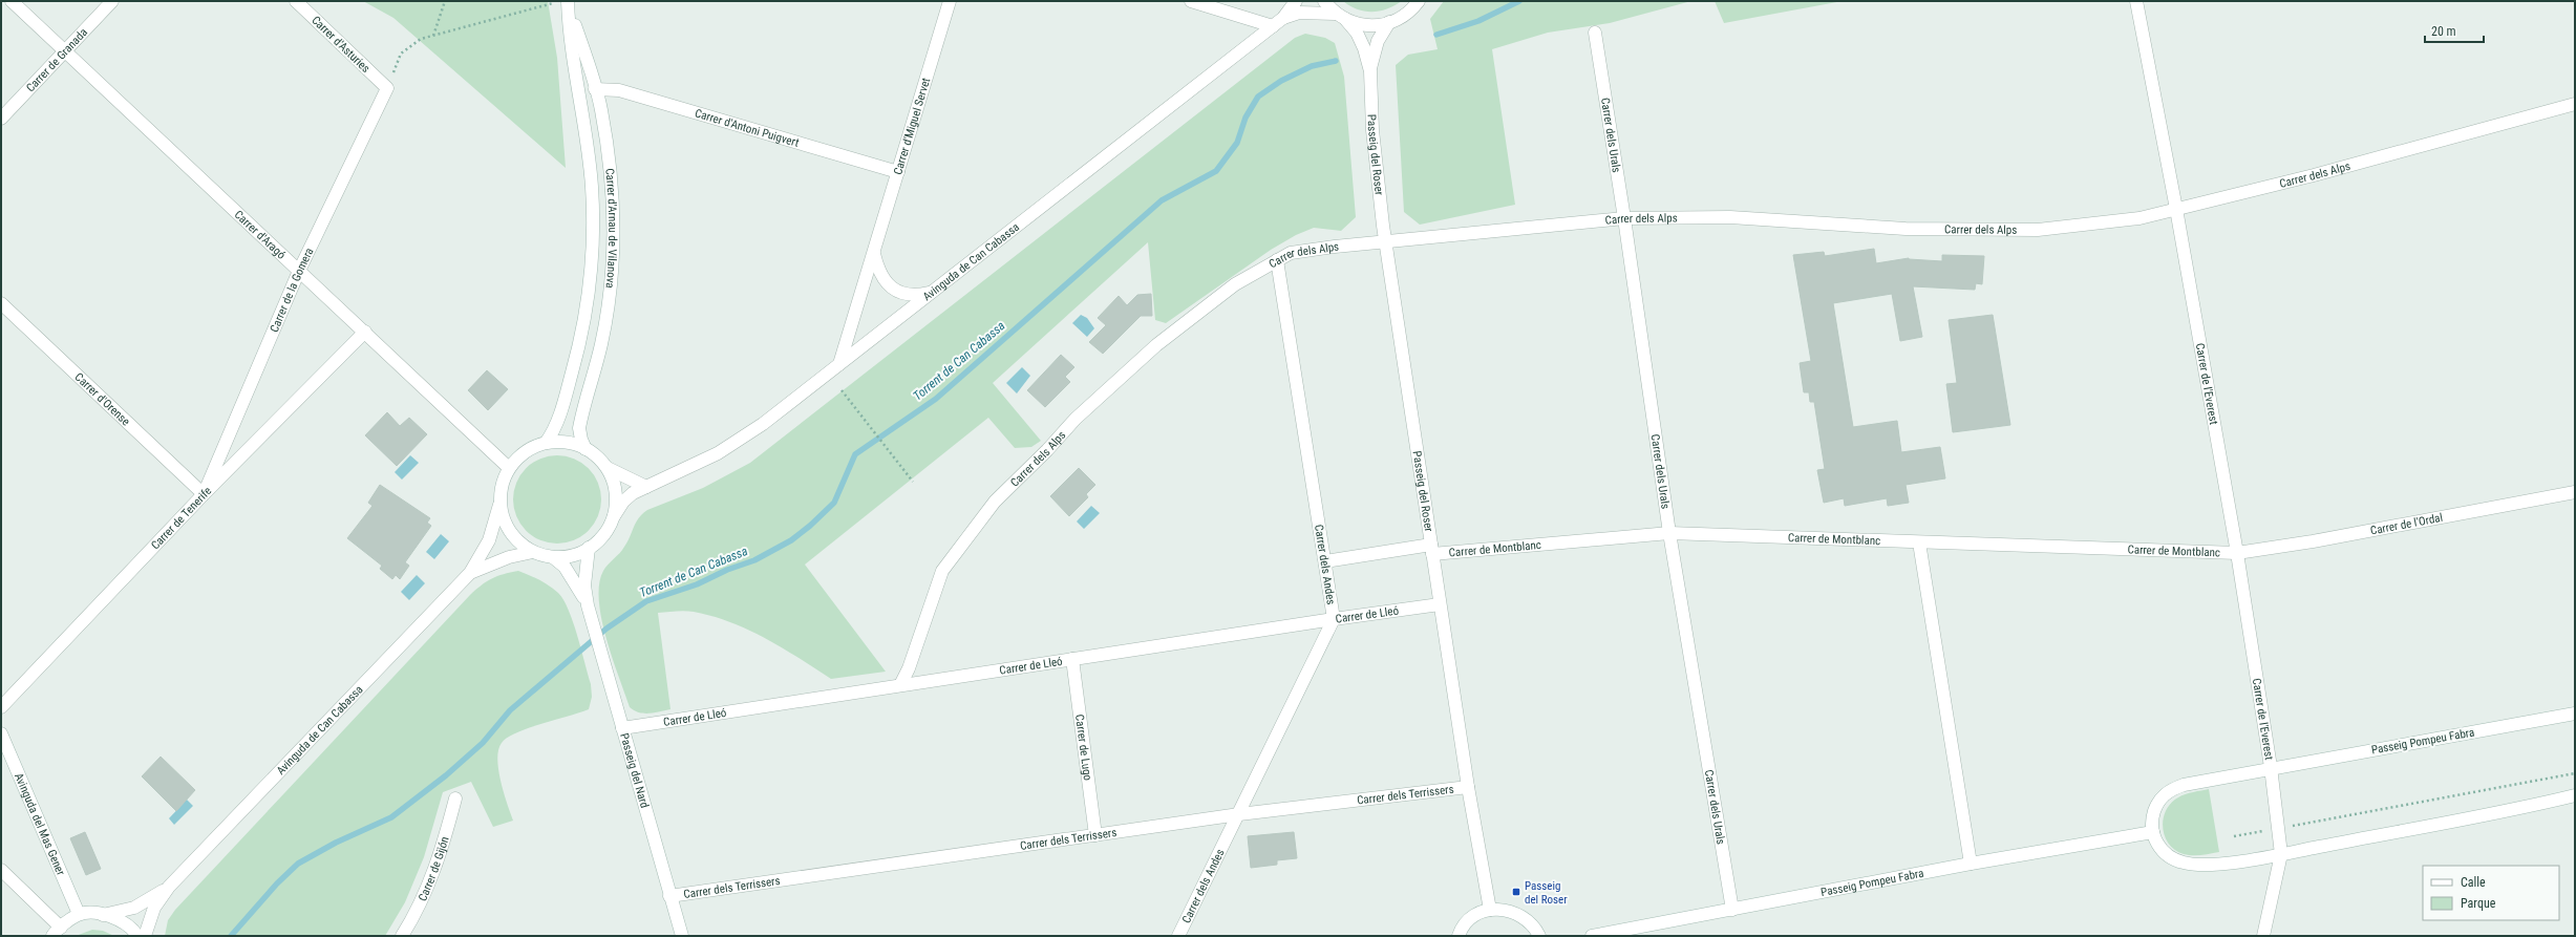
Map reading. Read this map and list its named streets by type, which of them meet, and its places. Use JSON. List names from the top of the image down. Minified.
{"streets":{"street":["Carrer d'Asturies","Carrer de Granada","Carrer d'Miguel Servet","Carrer d'Antoni Puigvert","Carrer dels Urals","Passeig del Roser","Carrer dels Alps","Carrer d'Arnau de Vilanova","Carrer d'Aragó","Avinguda de Can Cabassa","Carrer de la Gomera","Carrer de l'Everest","Carrer d'Orense","Carrer de Tenerife","Carrer de l'Ordal","Carrer de Montblanc","Carrer dels Andes","Carrer de Lleó","Passeig Pompeu Fabra","Carrer de Lugo","Passeig del Nard","Carrer dels Terrissers","Avinguda del Mas Gener","Carrer de Gijón"]},"crossings":[["Carrer d'Asturies","Carrer de la Gomera"],["Carrer de Granada","Carrer d'Aragó"],["Carrer d'Miguel Servet","Carrer d'Antoni Puigvert"],["Carrer d'Miguel Servet","Avinguda de Can Cabassa"],["Carrer d'Antoni Puigvert","Carrer d'Arnau de Vilanova"],["Carrer dels Urals","Carrer dels Alps"],["Carrer dels Urals","Carrer de Montblanc"],["Carrer dels Urals","Passeig Pompeu Fabra"],["Passeig del Roser","Carrer dels Alps"],["Passeig del Roser","Avinguda de Can Cabassa"],["Passeig del Roser","Carrer de Montblanc"],["Passeig del Roser","Carrer de Lleó"],["Passeig del Roser","Carrer dels Terrissers"],["Carrer dels Alps","Carrer de l'Everest"],["Carrer dels Alps","Carrer dels Andes"],["Carrer dels Alps","Carrer de Lleó"],["Carrer d'Arnau de Vilanova","Carrer d'Aragó"],["Carrer d'Arnau de Vilanova","Avinguda de Can Cabassa"],["Carrer d'Arnau de Vilanova","Passeig del Nard"],["Carrer d'Aragó","Avinguda de Can Cabassa"],["Carrer d'Aragó","Carrer de la Gomera"],["Carrer d'Aragó","Carrer de Tenerife"],["Carrer d'Aragó","Passeig del Nard"],["Avinguda de Can Cabassa","Passeig del Nard"],["Carrer de la Gomera","Carrer d'Orense"],["Carrer de la Gomera","Carrer de Tenerife"],["Carrer de l'Everest","Carrer de l'Ordal"],["Carrer de l'Everest","Carrer de Montblanc"],["Carrer de l'Everest","Passeig Pompeu Fabra"],["Carrer d'Orense","Carrer de Tenerife"],["Carrer de l'Ordal","Carrer de Montblanc"],["Carrer de Montblanc","Carrer dels Andes"],["Carrer dels Andes","Carrer de Lleó"],["Carrer dels Andes","Carrer dels Terrissers"],["Carrer de Lleó","Carrer de Lugo"],["Carrer de Lleó","Passeig del Nard"],["Carrer de Lugo","Carrer dels Terrissers"],["Passeig del Nard","Carrer dels Terrissers"]],"water":["Torrent de Can Cabassa"],"places":{"transit":["Passeig del Roser"]},"legend":["Calle","Parque"],"scale_bar":"20 m"}
